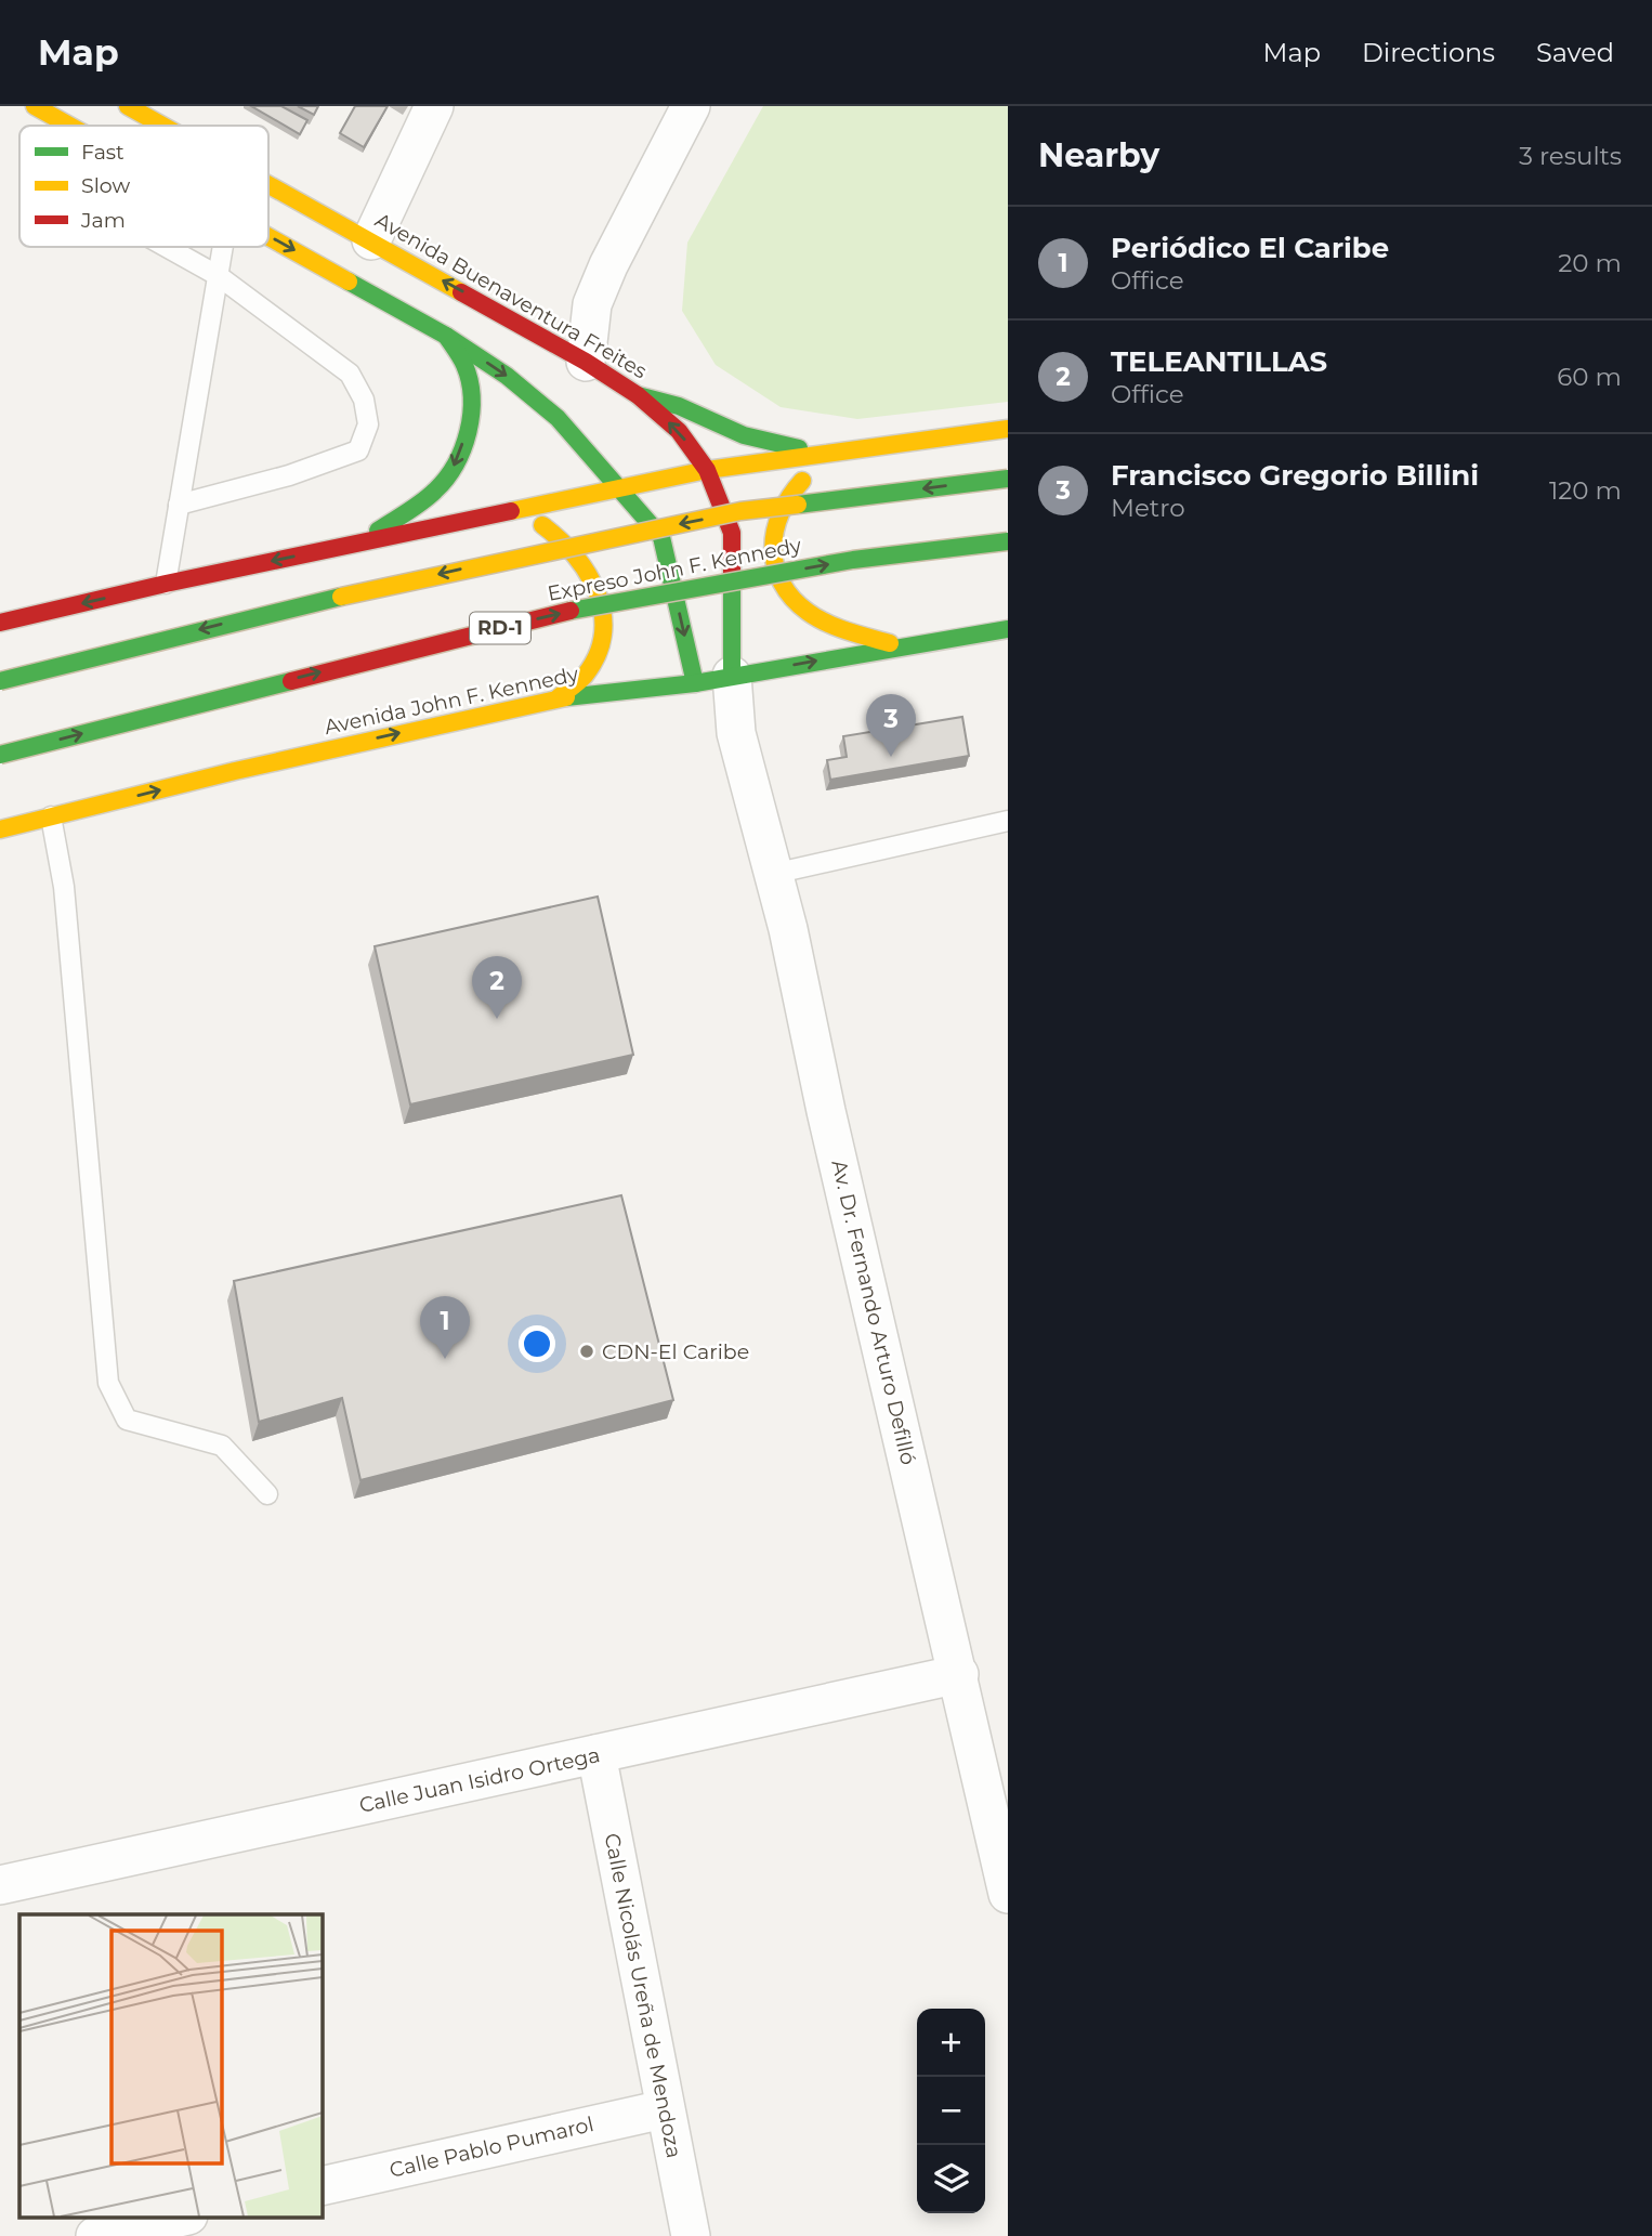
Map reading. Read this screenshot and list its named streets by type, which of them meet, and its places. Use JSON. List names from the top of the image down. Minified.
{"streets":{"main road":["Avenida Buenaventura Freites","Expreso John F. Kennedy","RD-1","Avenida John F. Kennedy"],"street":["Av. Dr. Fernando Arturo Defilló","Calle Juan Isidro Ortega","Calle Nicolás Ureña de Mendoza","Calle Pablo Pumarol"]},"crossings":[["Avenida Buenaventura Freites","Avenida John F. Kennedy"],["Av. Dr. Fernando Arturo Defilló","Calle Juan Isidro Ortega"],["Calle Juan Isidro Ortega","Calle Nicolás Ureña de Mendoza"],["Calle Nicolás Ureña de Mendoza","Calle Pablo Pumarol"]],"one_way":["Avenida John F. Kennedy"],"places":["CDN-El Caribe"],"legend":["Fast","Slow","Jam"],"page":{"header":"Map","nav":["Map","Directions","Saved"],"heading":["Nearby","3 results"],"list":[{"mark":"1","name":"Periódico El Caribe","note":"Office","value":"20 m"},{"mark":"2","name":"TELEANTILLAS","note":"Office","value":"60 m"},{"mark":"3","name":"Francisco Gregorio Billini","note":"Metro","value":"120 m"}],"pins":["3","2","1"],"map_buttons":["+","−"]}}
